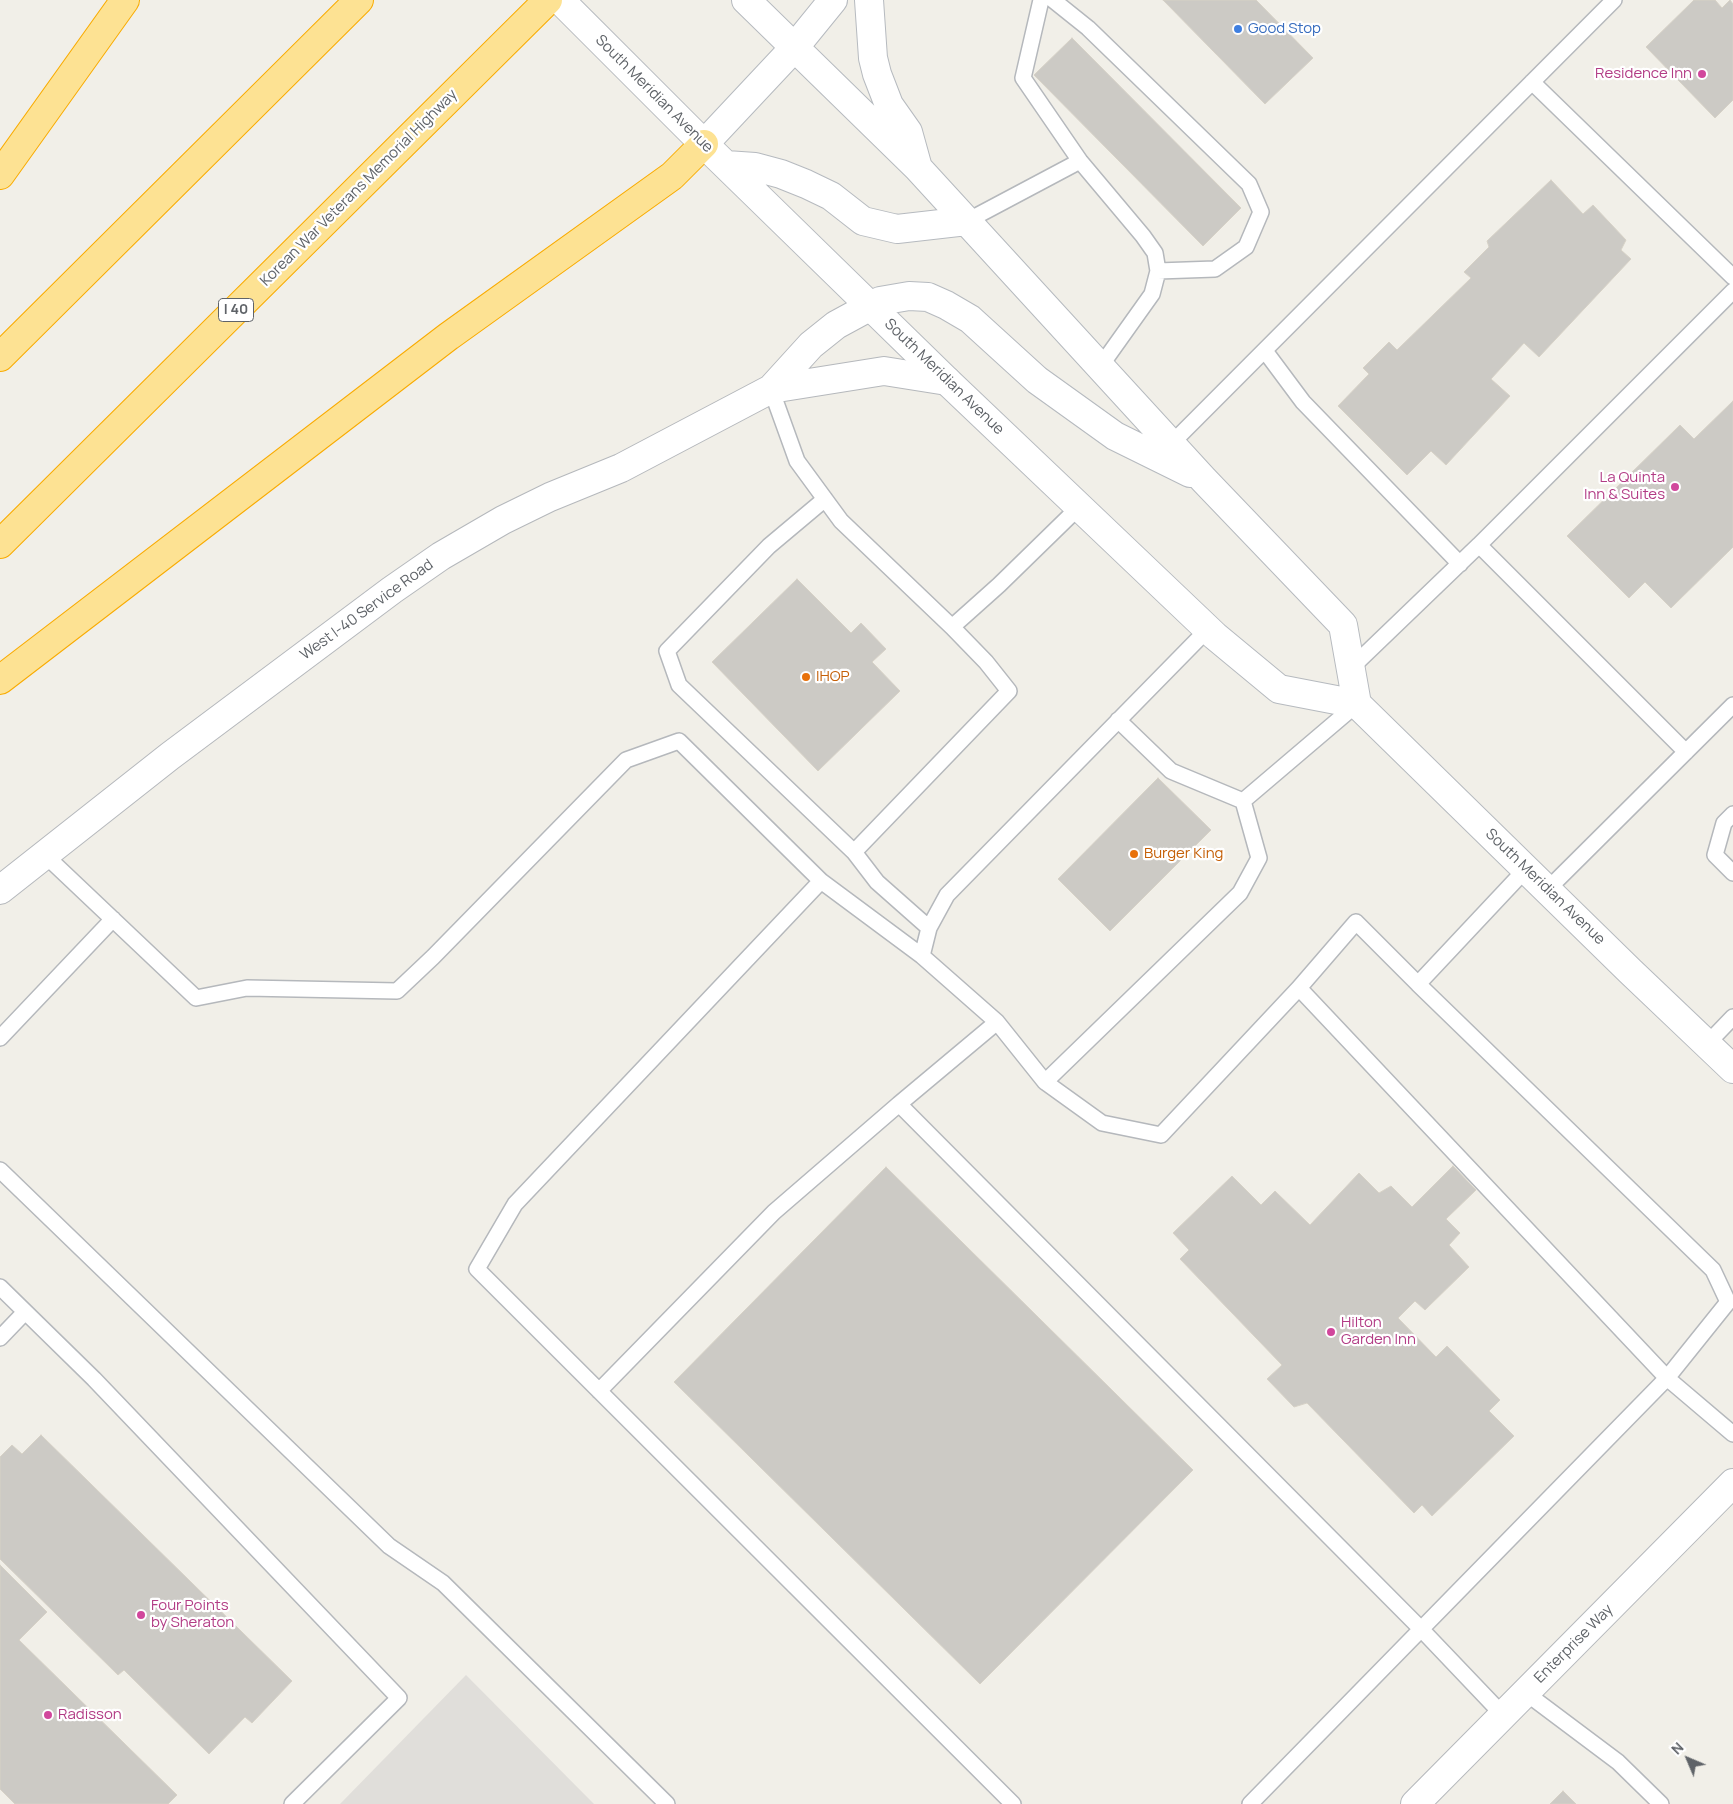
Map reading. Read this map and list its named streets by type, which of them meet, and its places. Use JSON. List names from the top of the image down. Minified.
{"streets":{"highway":["Korean War Veterans Memorial Highway","I 40"],"main road":["South Meridian Avenue","West I-40 Service Road","Enterprise Way"]},"crossings":[["South Meridian Avenue","West I-40 Service Road"]],"places":["Good Stop","Residence Inn","La Quinta Inn & Suites","IHOP","Burger King","Hilton Garden Inn","Four Points by Sheraton","Radisson"],"north":"top left"}
